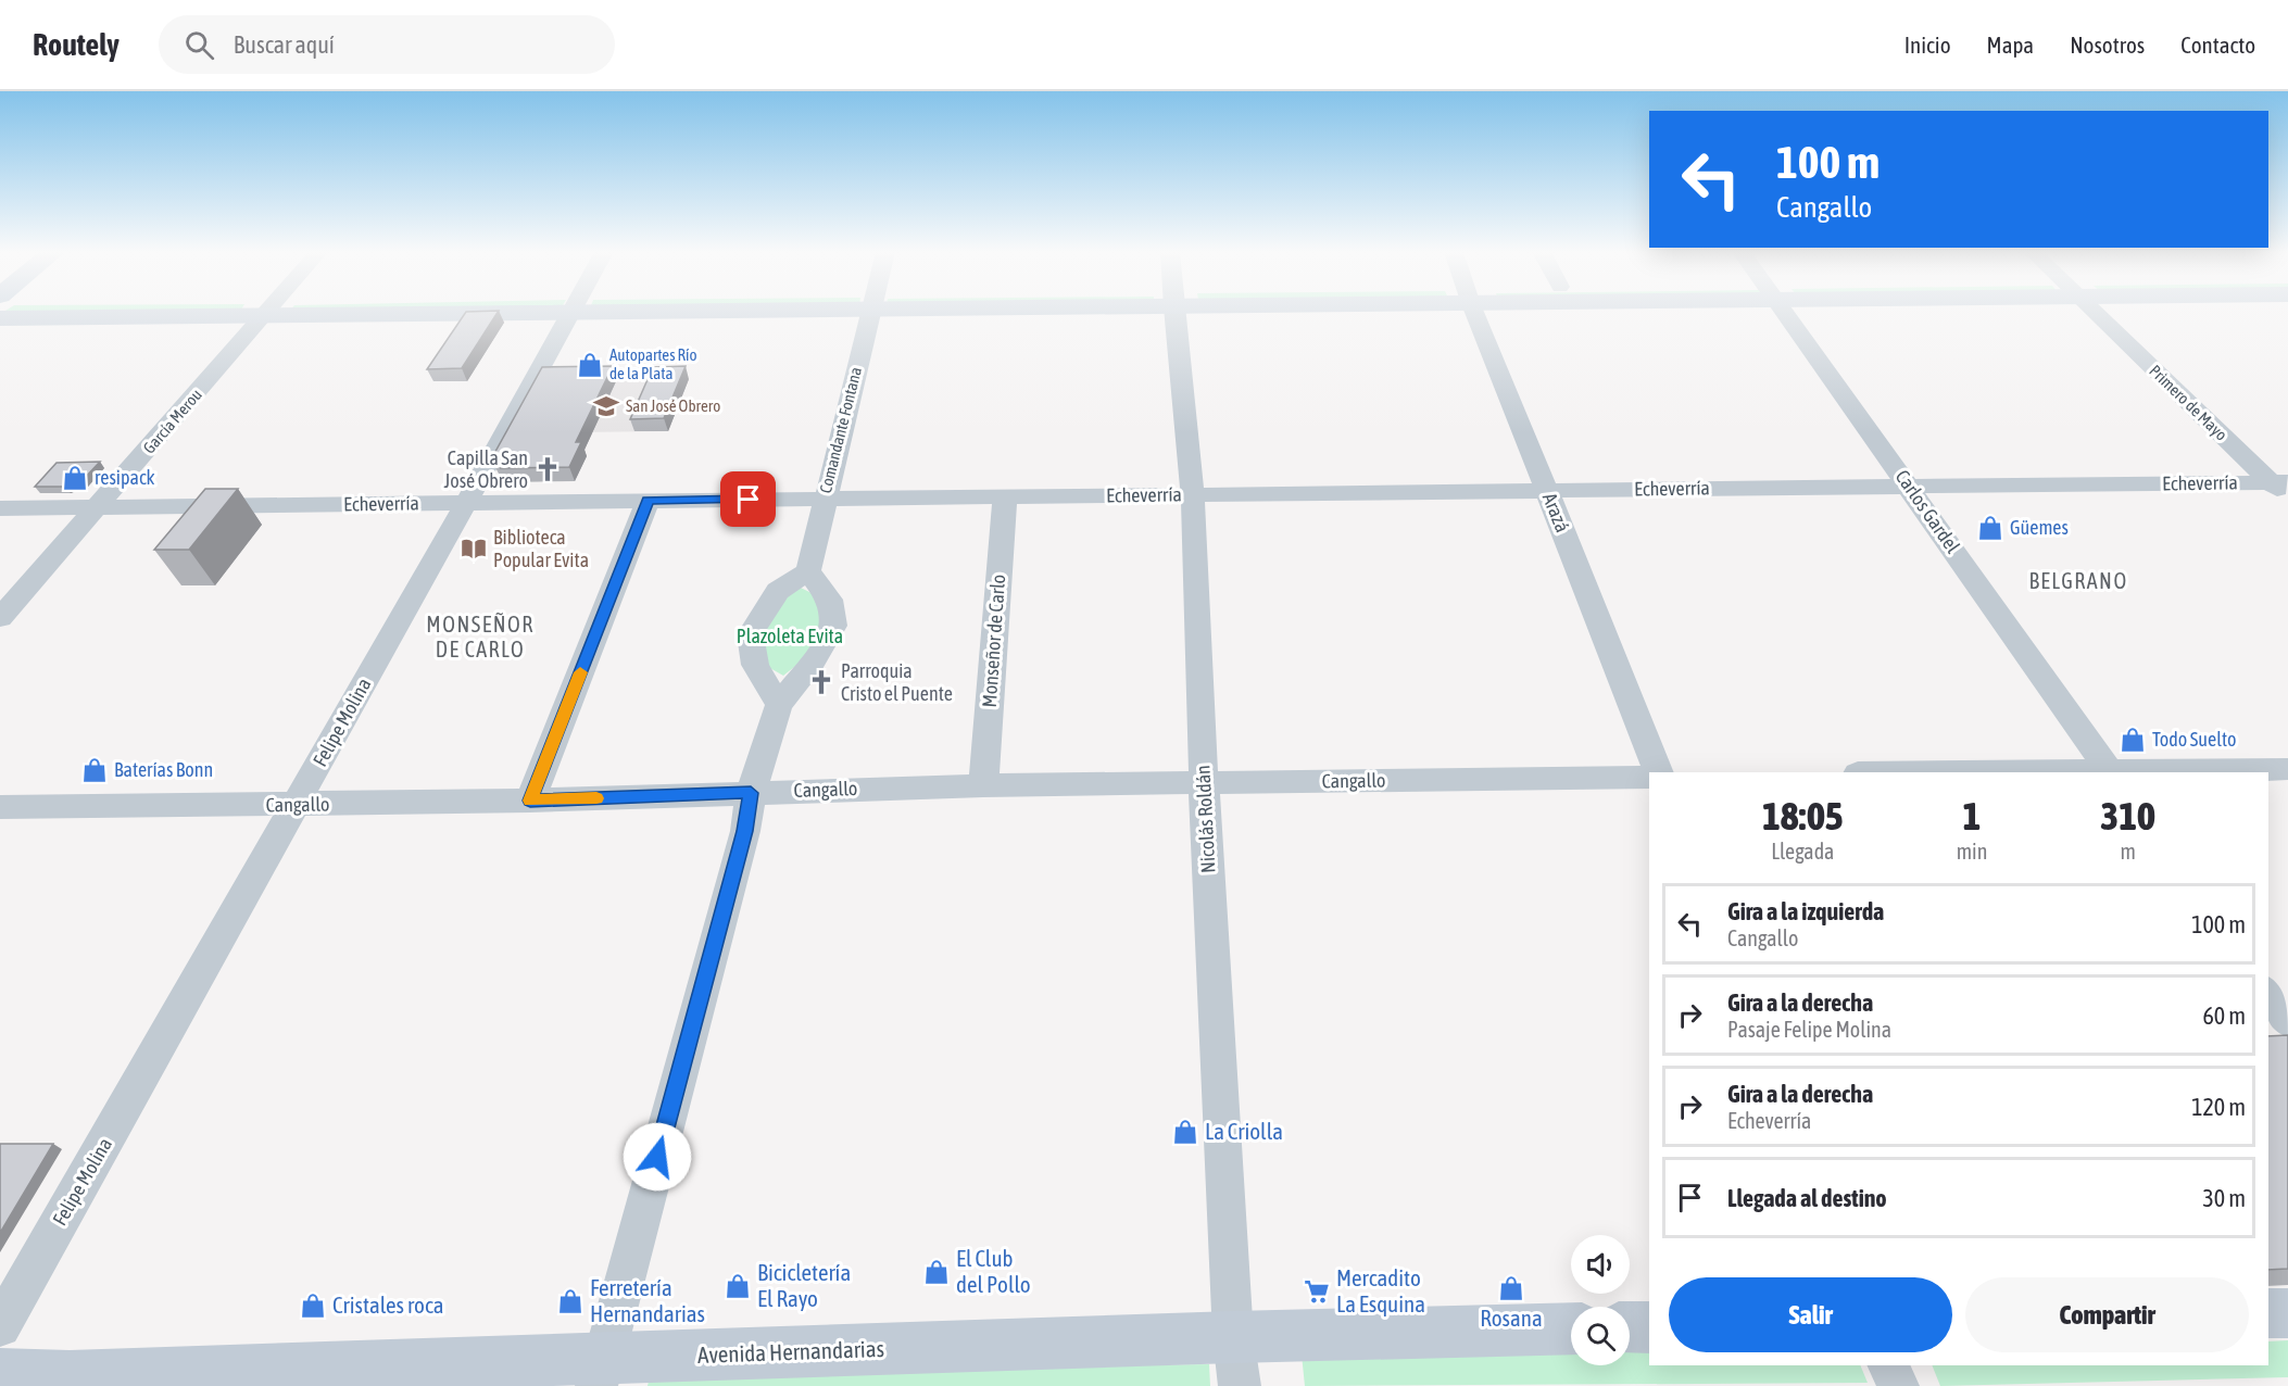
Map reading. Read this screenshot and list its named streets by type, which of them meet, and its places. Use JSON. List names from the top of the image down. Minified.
{"streets":{"main road":["Avenida Hernandarias"],"street":["Primero de Mayo","García Merou","Comandante Fontana","Echeverría","Carlos Gardel","Arazá","Monseñor de Carlo","Felipe Molina","Cangallo","Nicolás Roldán"]},"crossings":[["Primero de Mayo","Echeverría"],["García Merou","Echeverría"],["Comandante Fontana","Echeverría"],["Echeverría","Carlos Gardel"],["Echeverría","Arazá"],["Echeverría","Monseñor de Carlo"],["Echeverría","Felipe Molina"],["Echeverría","Nicolás Roldán"],["Monseñor de Carlo","Cangallo"],["Felipe Molina","Cangallo"],["Cangallo","Nicolás Roldán"],["Nicolás Roldán","Avenida Hernandarias"]],"districts":["BELGRANO","MONSEÑOR DE CARLO"],"parks":["Plazoleta Evita"],"places":{"shop":["Autopartes Río de la Plata","resipack","Güemes","Todo Suelto","Baterías Bonn","La Criolla","El Club del Pollo","Bicicletería El Rayo","Rosana","Ferretería Hernandarias","Cristales roca"],"school or university":["San José Obrero"],"church":["Capilla San José Obrero","Parroquia Cristo el Puente"],"library":["Biblioteca Popular Evita"],"supermarket":["Mercadito La Esquina"]},"page":{"header":"Routely","search":"Buscar aquí","nav":["Inicio","Mapa","Nosotros","Contacto"],"turn":["100 m","Cangallo"],"eta":["18:05","Llegada","1","min","310","m"],"list":[{"name":"Gira a la izquierda","note":"Cangallo","value":"100 m"},{"name":"Gira a la derecha","note":"Pasaje Felipe Molina","value":"60 m"},{"name":"Gira a la derecha","note":"Echeverría","value":"120 m"},{"name":"Llegada al destino","value":"30 m"}],"buttons":["Salir","Compartir"]}}
